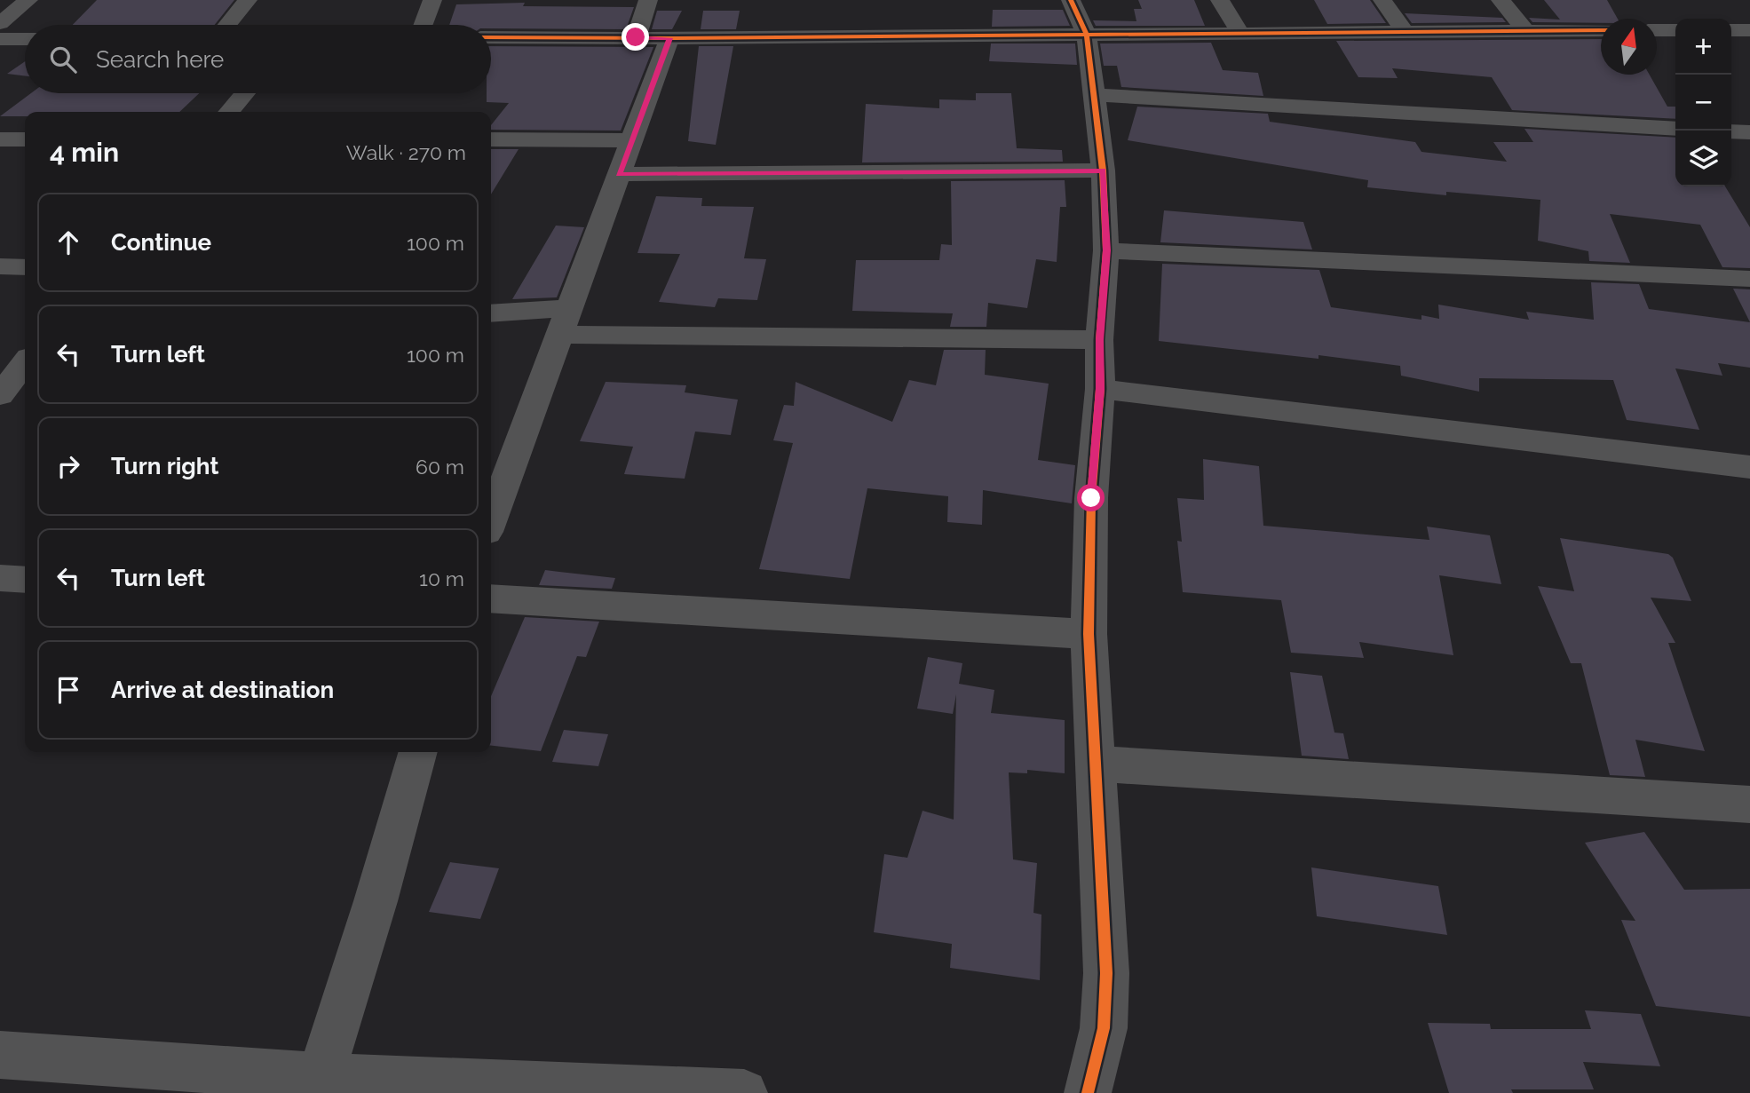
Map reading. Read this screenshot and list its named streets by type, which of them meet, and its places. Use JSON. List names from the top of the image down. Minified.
{"north":"top","page":{"map_buttons":["+","−"],"search":"Search here","heading":["4 min","Walk · 270 m"],"list":[["Continue","100 m"],["Turn left","100 m"],["Turn right","60 m"],["Turn left","10 m"],"Arrive at destination"]}}
